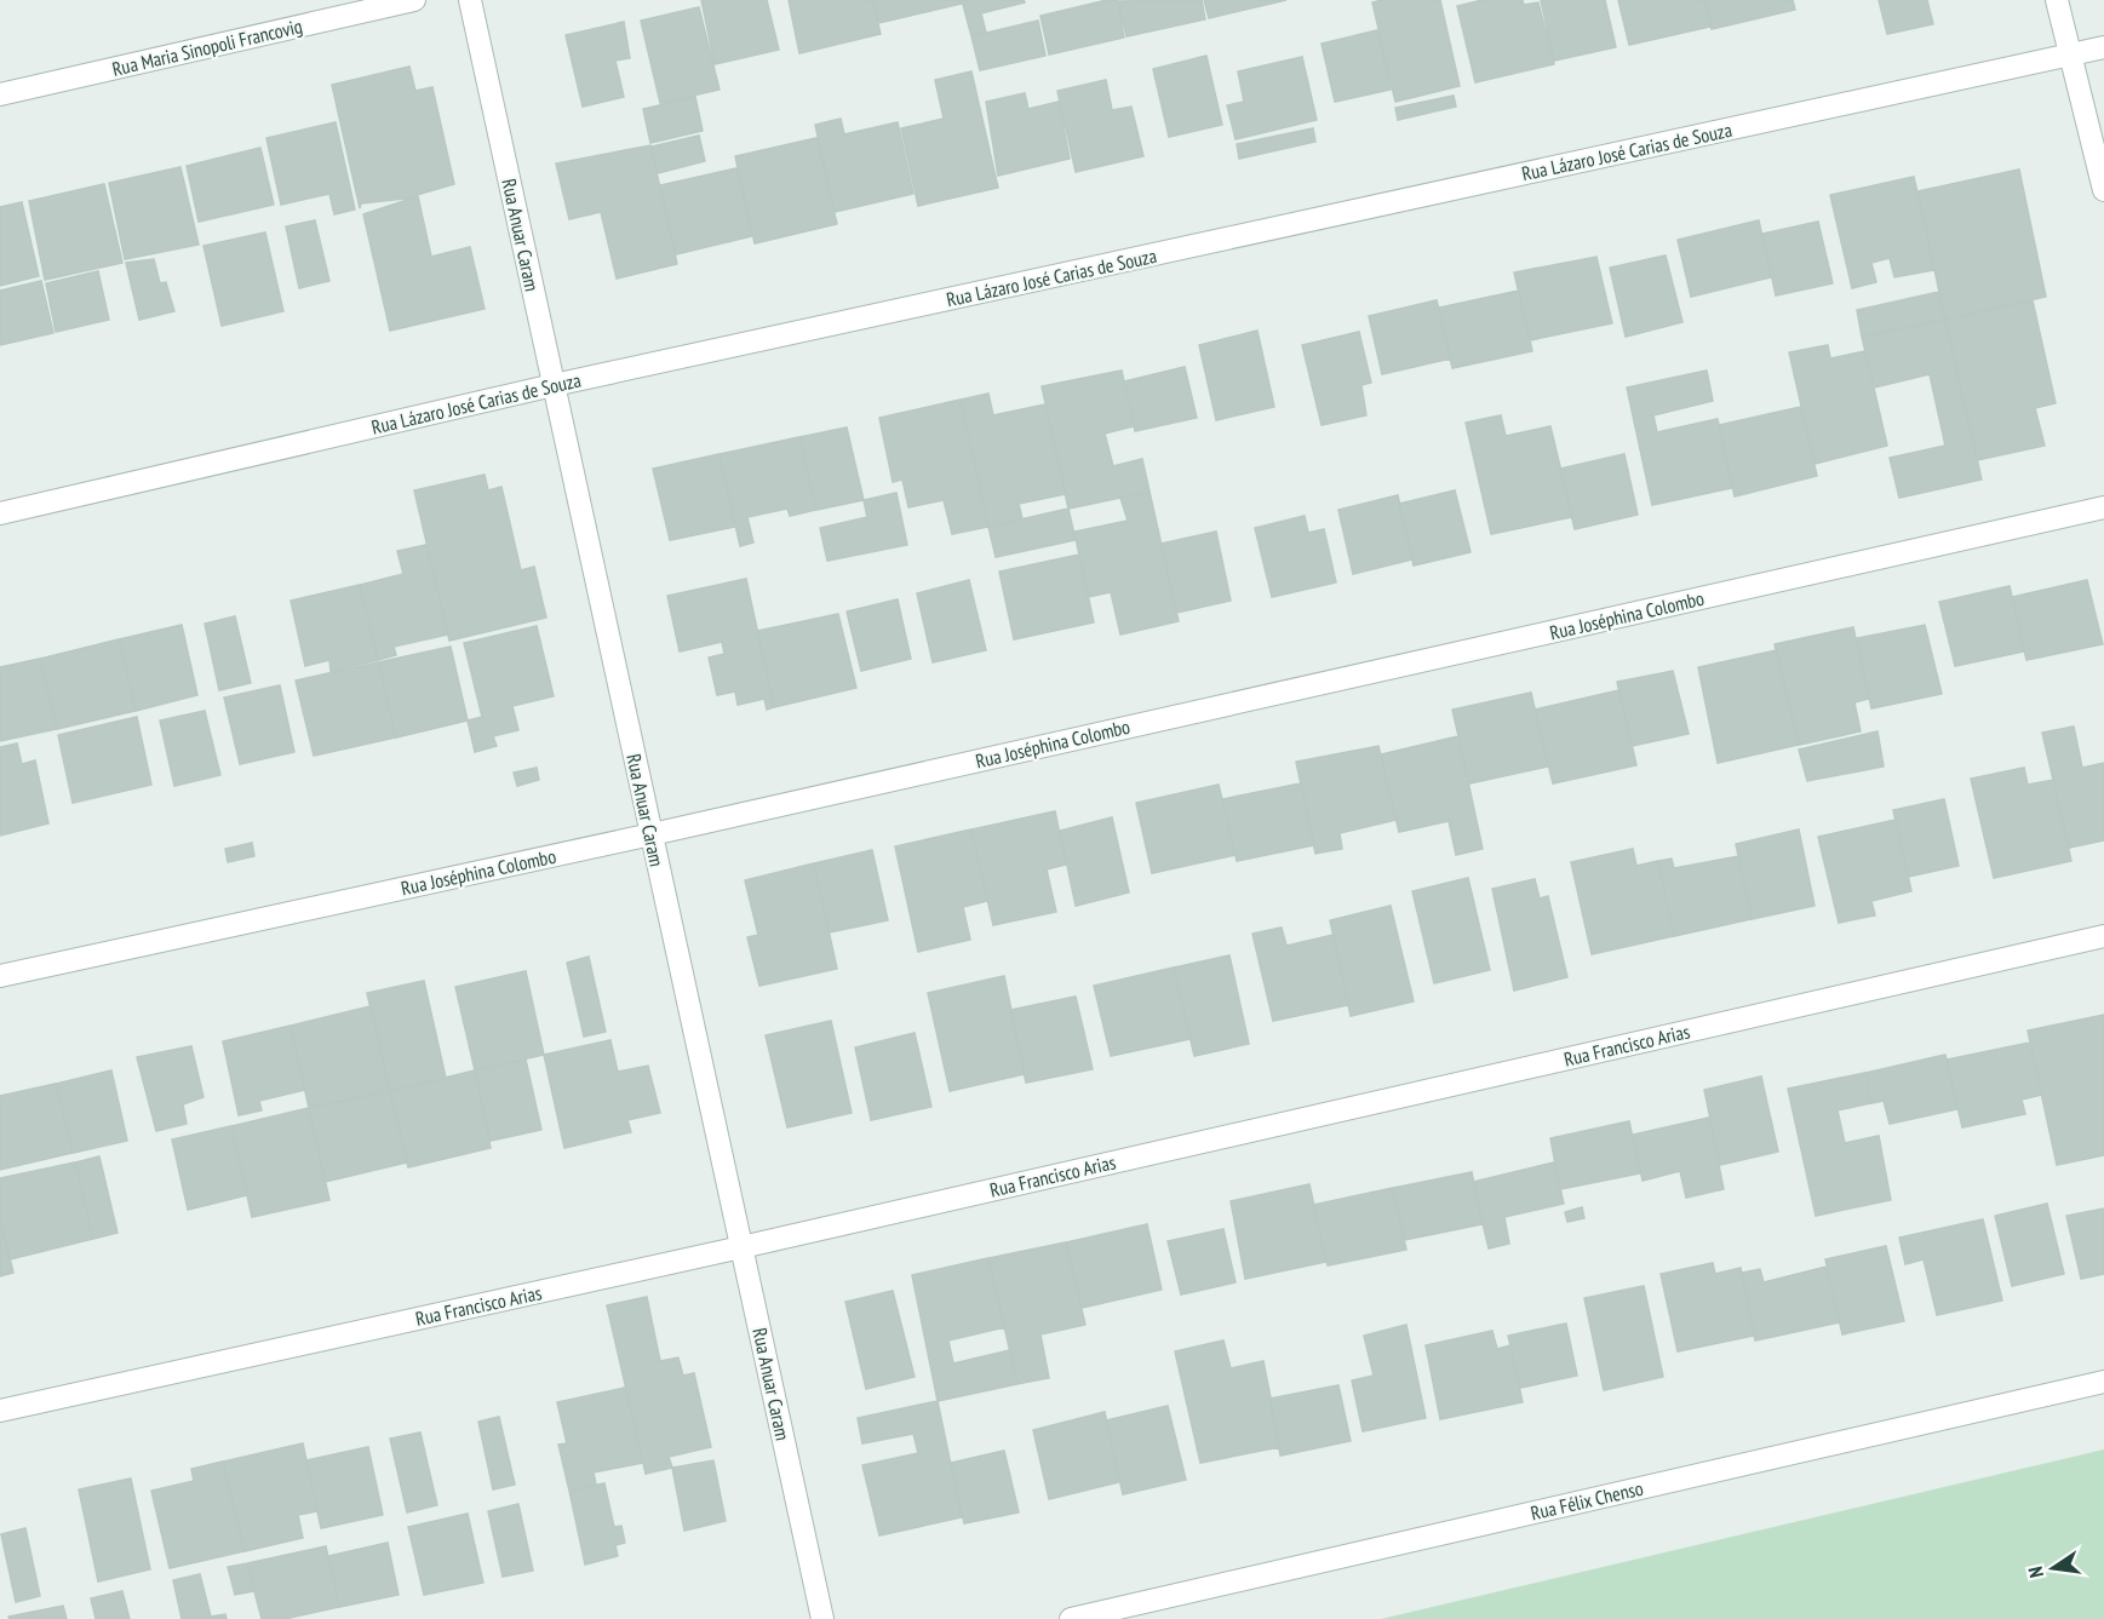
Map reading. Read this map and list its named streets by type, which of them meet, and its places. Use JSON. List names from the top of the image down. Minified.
{"streets":{"street":["Rua Maria Sinopoli Francovig","Rua Lázaro José Carias de Souza","Rua Anuar Caram","Rua Joséphina Colombo","Rua Francisco Arias","Rua Félix Chenso"]},"crossings":[["Rua Lázaro José Carias de Souza","Rua Anuar Caram"],["Rua Anuar Caram","Rua Joséphina Colombo"],["Rua Anuar Caram","Rua Francisco Arias"]],"north":"left"}
